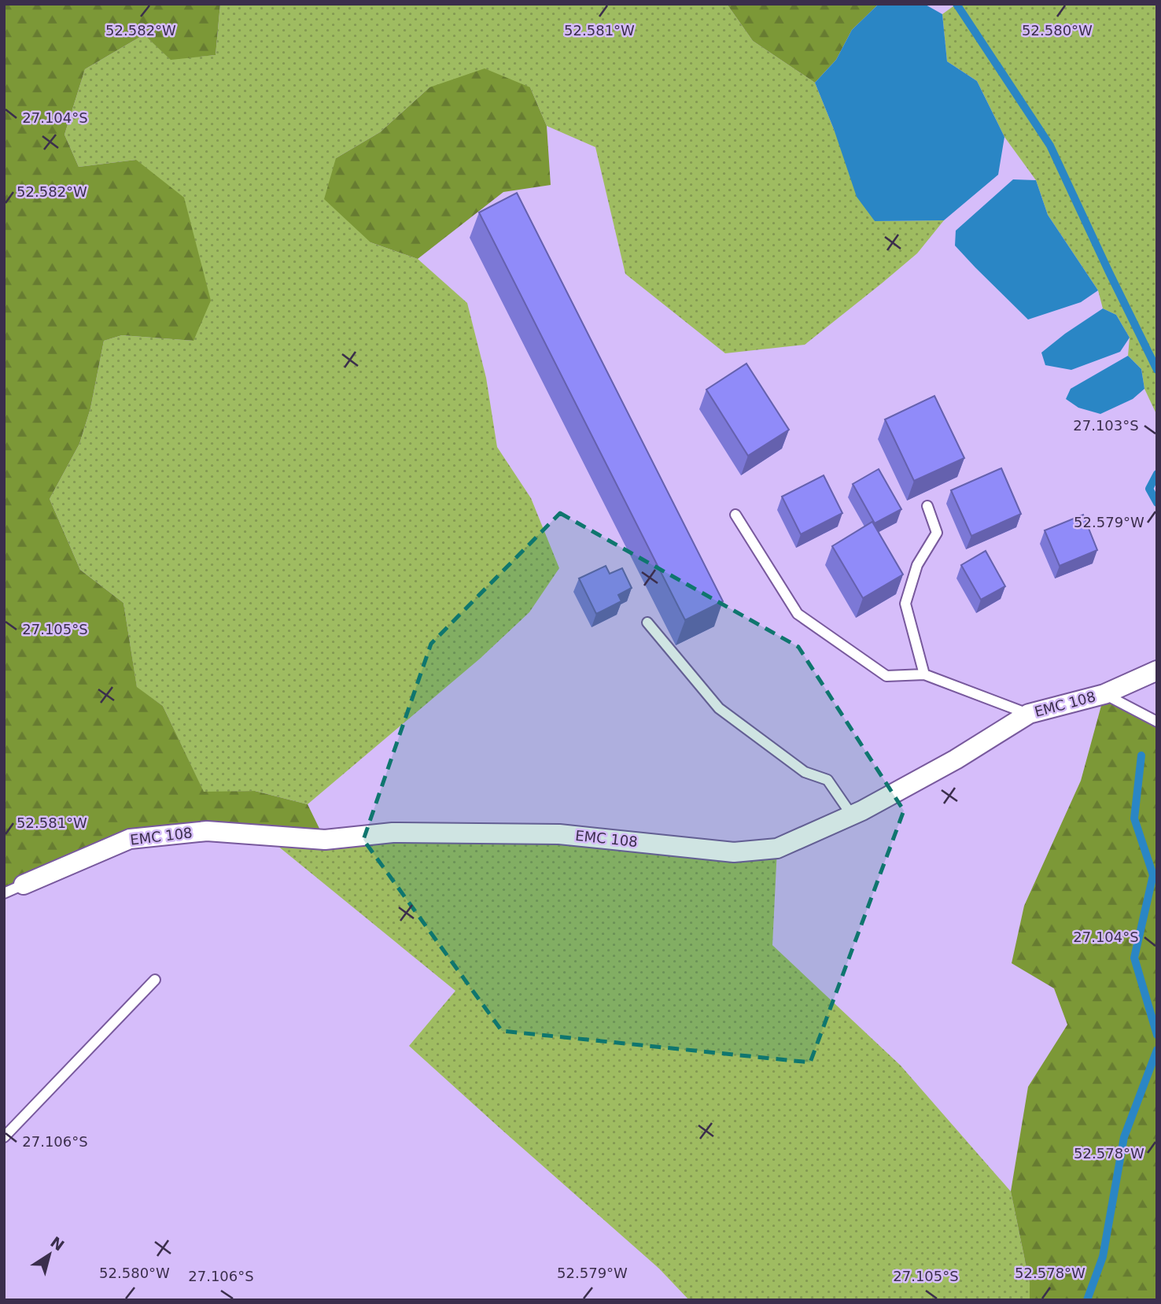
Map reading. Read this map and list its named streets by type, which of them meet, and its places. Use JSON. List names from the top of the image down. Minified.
{"streets":{"street":["EMC 108"]},"north":"top right","coordinates":["52.582°W","52.581°W","52.580°W","27.104°S","27.103°S","52.579°W","27.105°S","27.106°S","52.578°W"]}
